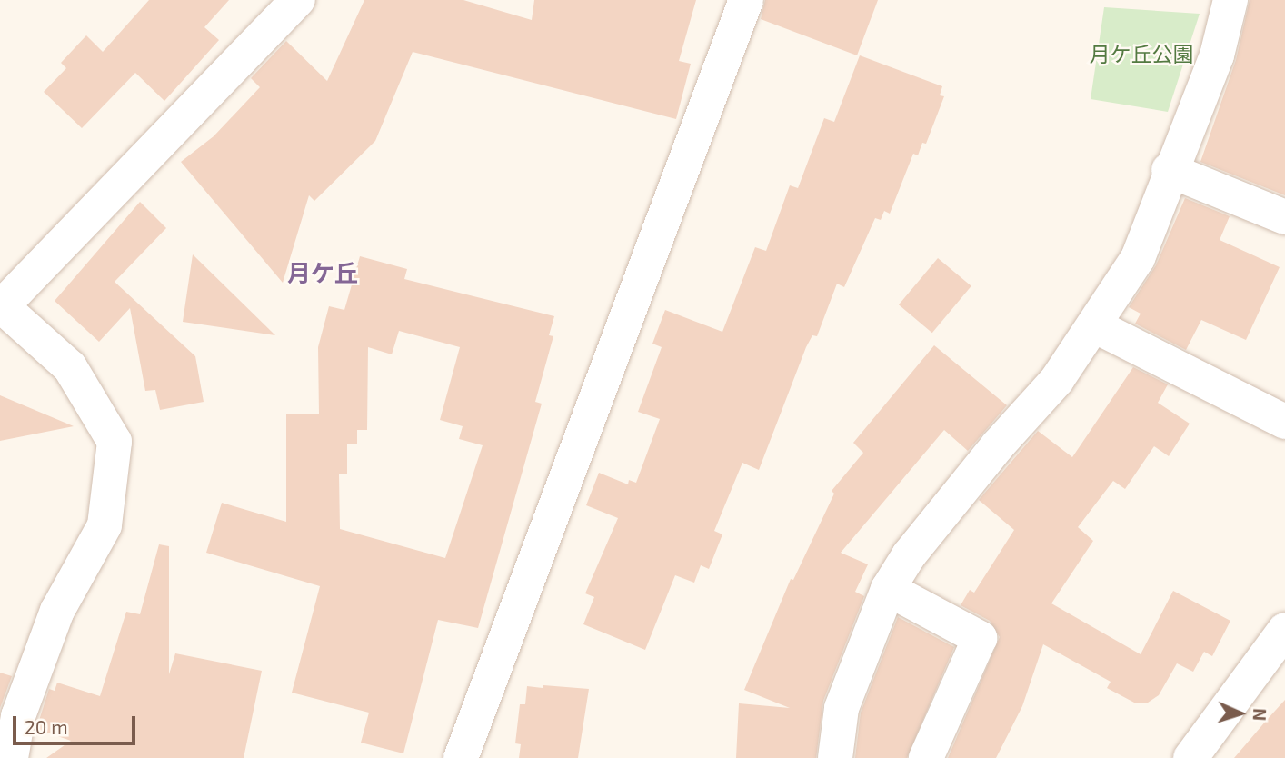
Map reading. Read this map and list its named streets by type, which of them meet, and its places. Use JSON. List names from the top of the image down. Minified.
{"districts":["月ケ丘"],"parks":["月ケ丘公園"],"scale_bar":"20 m","north":"right"}
